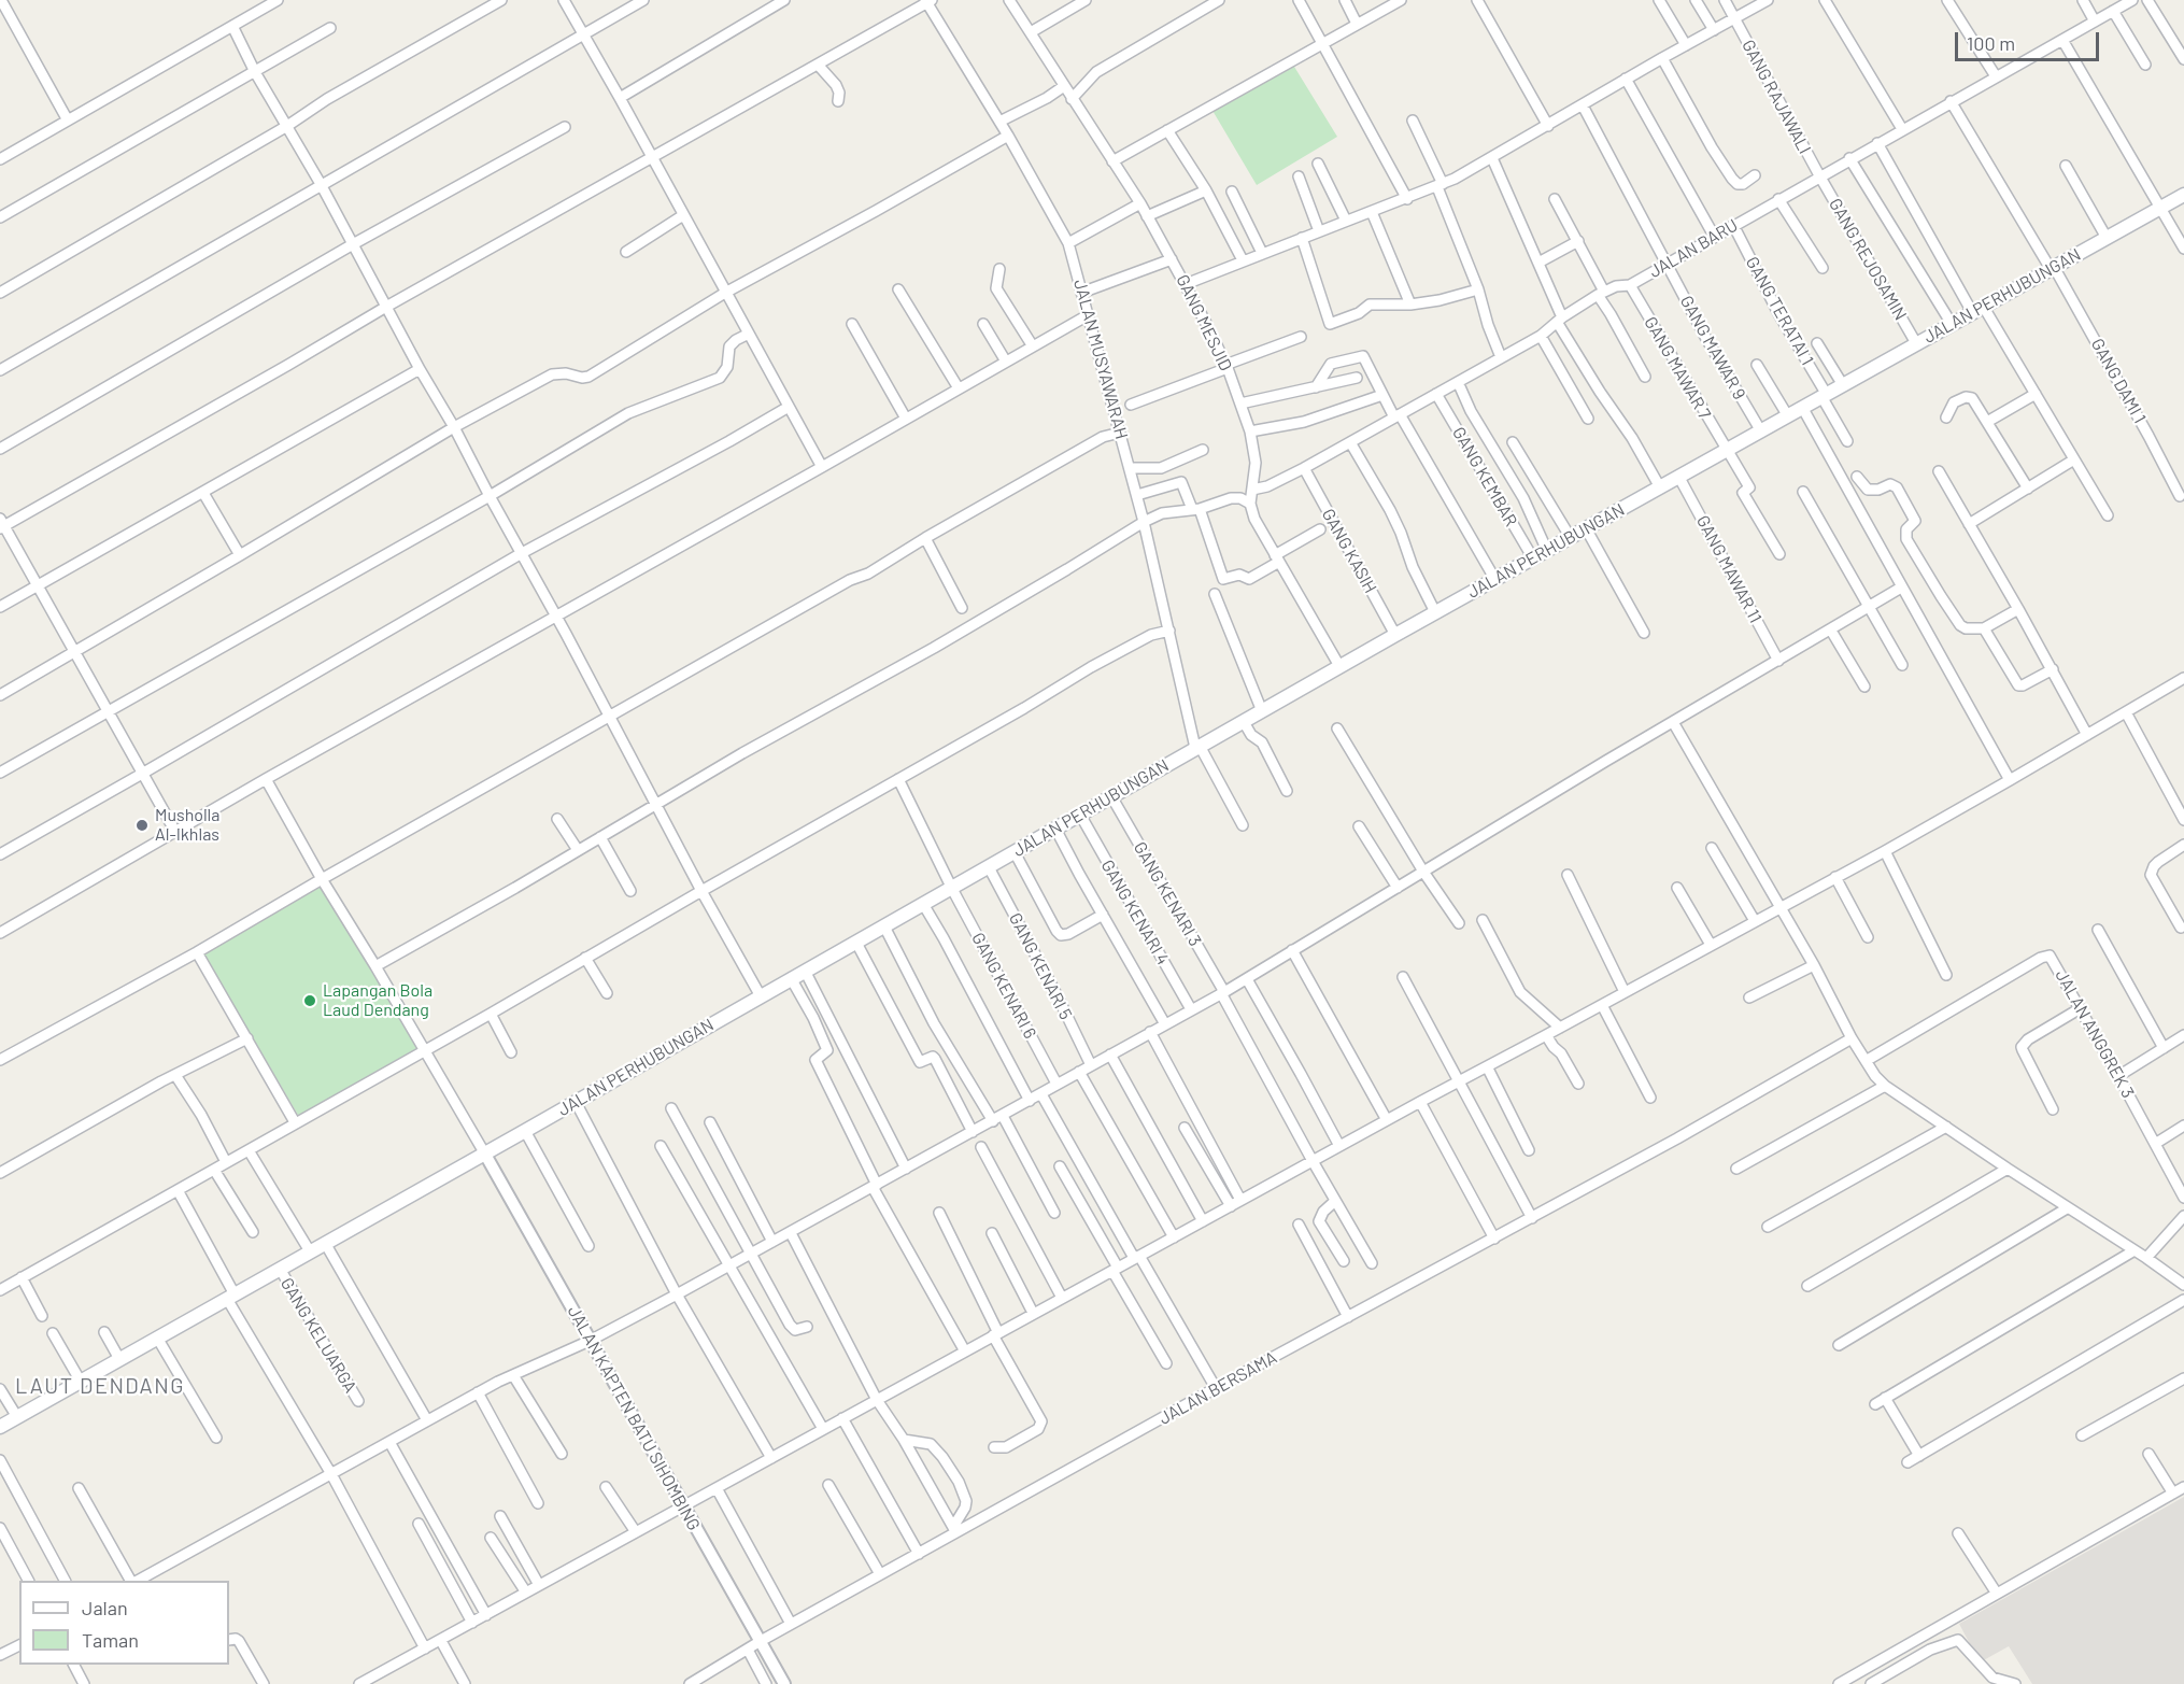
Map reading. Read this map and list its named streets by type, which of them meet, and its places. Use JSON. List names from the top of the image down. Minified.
{"streets":{"main road":["JALAN PERHUBUNGAN"],"street":["GANG RAJAWALI","JALAN BARU","GANG REJOSAMIN","GANG TERATAI 1","GANG MESJID","GANG MAWAR 9","JALAN MUSYAWARAH","GANG MAWAR 7","GANG DAMI 1","GANG KEMBAR","GANG KASIH","GANG MAWAR 11","GANG KENARI 3","GANG KENARI 4","GANG KENARI 5","GANG KENARI 6","JALAN ANGGREK 3","GANG KELUARGA","JALAN BERSAMA","JALAN KAPTEN BATU SIHOMBING"]},"crossings":[["GANG RAJAWALI","JALAN BARU"],["GANG RAJAWALI","GANG REJOSAMIN"],["JALAN BARU","GANG REJOSAMIN"],["JALAN BARU","GANG TERATAI 1"],["JALAN BARU","GANG MESJID"],["JALAN BARU","GANG MAWAR 9"],["JALAN BARU","GANG MAWAR 7"],["JALAN BARU","GANG DAMI 1"],["JALAN BARU","GANG KEMBAR"],["JALAN BARU","GANG KASIH"],["GANG REJOSAMIN","JALAN PERHUBUNGAN"],["JALAN PERHUBUNGAN","GANG TERATAI 1"],["JALAN PERHUBUNGAN","GANG MAWAR 9"],["JALAN PERHUBUNGAN","JALAN MUSYAWARAH"],["JALAN PERHUBUNGAN","GANG MAWAR 7"],["JALAN PERHUBUNGAN","GANG DAMI 1"],["JALAN PERHUBUNGAN","GANG KEMBAR"],["JALAN PERHUBUNGAN","GANG KASIH"],["JALAN PERHUBUNGAN","GANG MAWAR 11"],["JALAN PERHUBUNGAN","GANG KENARI 3"],["JALAN PERHUBUNGAN","GANG KENARI 4"],["JALAN PERHUBUNGAN","GANG KENARI 5"],["JALAN PERHUBUNGAN","GANG KENARI 6"],["JALAN PERHUBUNGAN","GANG KELUARGA"],["JALAN PERHUBUNGAN","JALAN KAPTEN BATU SIHOMBING"],["JALAN BERSAMA","JALAN KAPTEN BATU SIHOMBING"]],"districts":["LAUT DENDANG"],"places":["Musholla Al-Ikhlas","Lapangan Bola Laud Dendang"],"legend":["Jalan","Taman"],"scale_bar":"100 m"}
